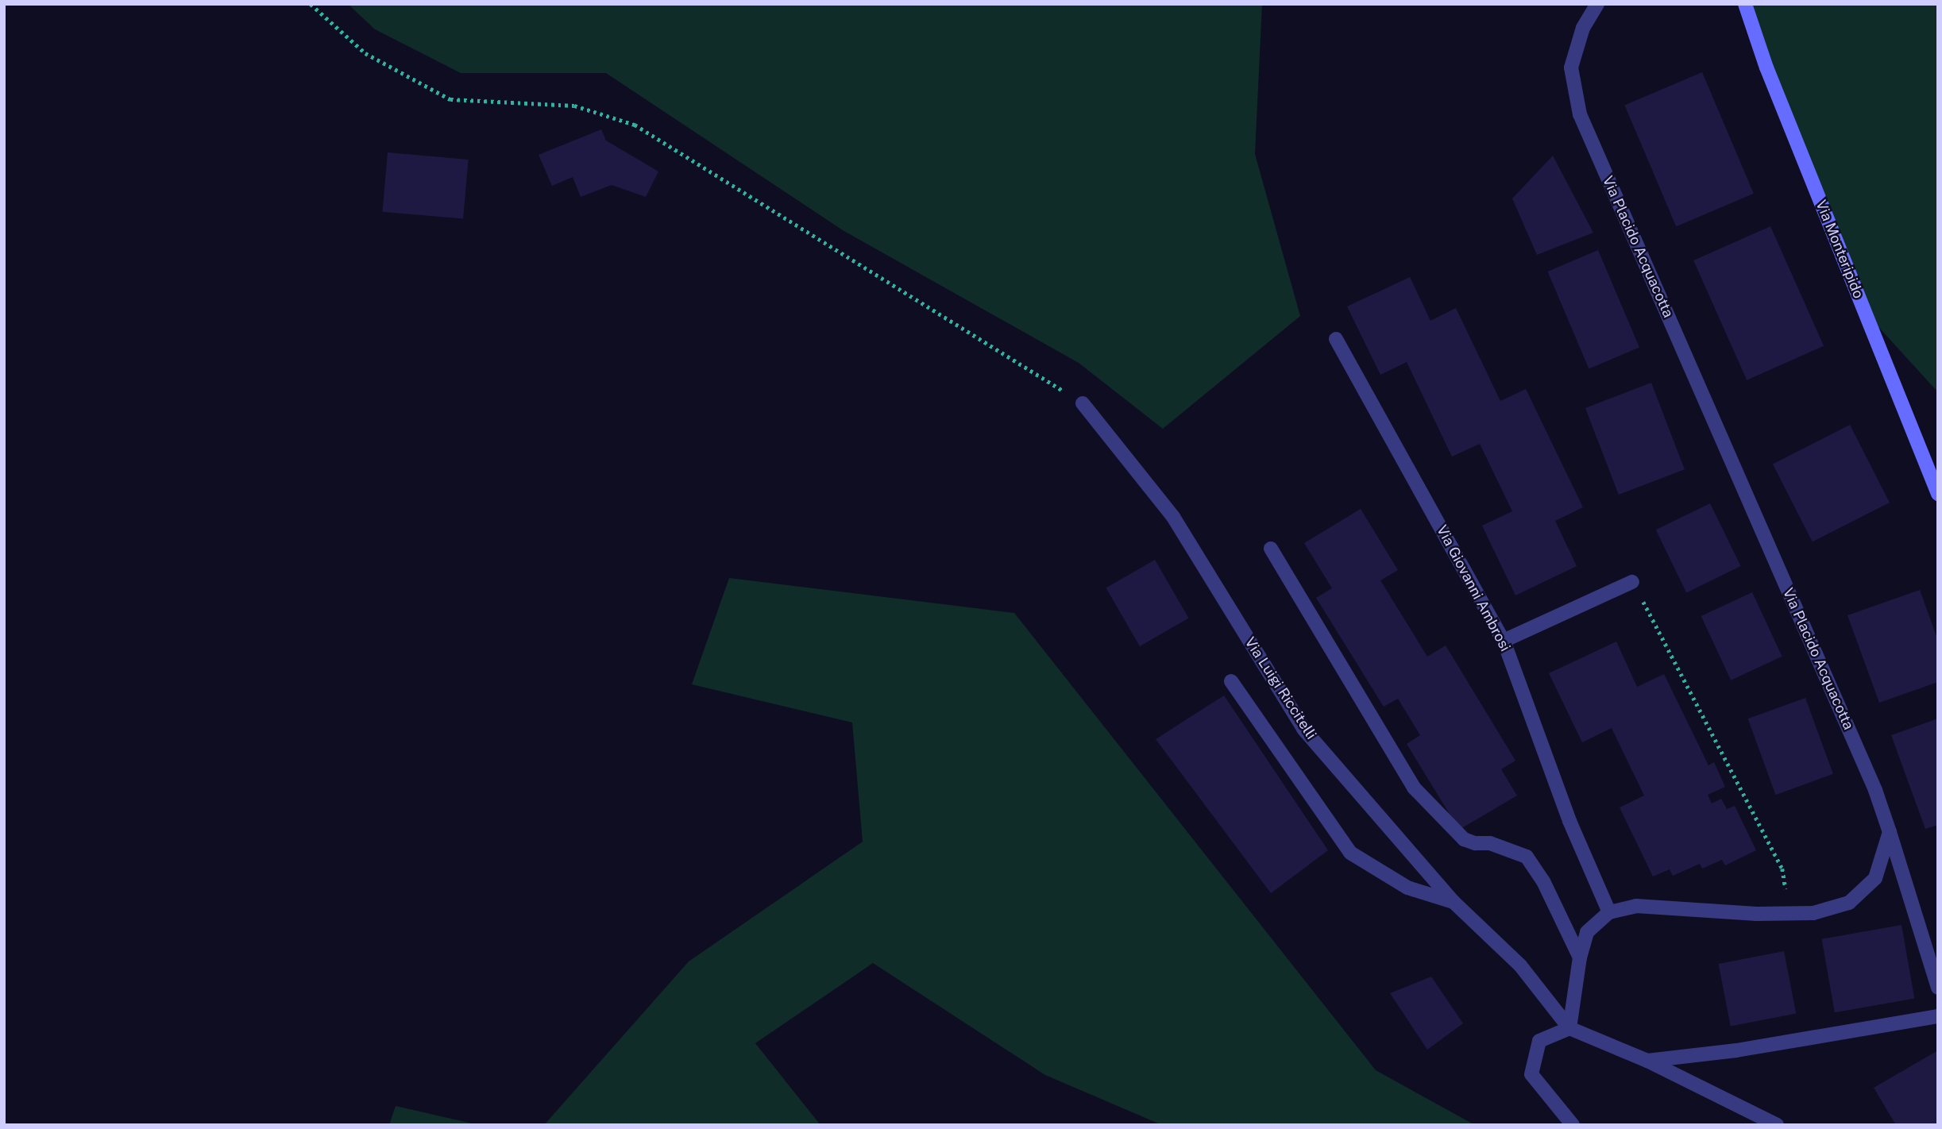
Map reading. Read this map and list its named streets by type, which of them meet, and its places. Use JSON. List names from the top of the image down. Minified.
{"streets":{"street":["Via Placido Acquacotta","Via Monteripido","Via Giovanni Ambrosi","Via Luigi Riccitelli"]}}
